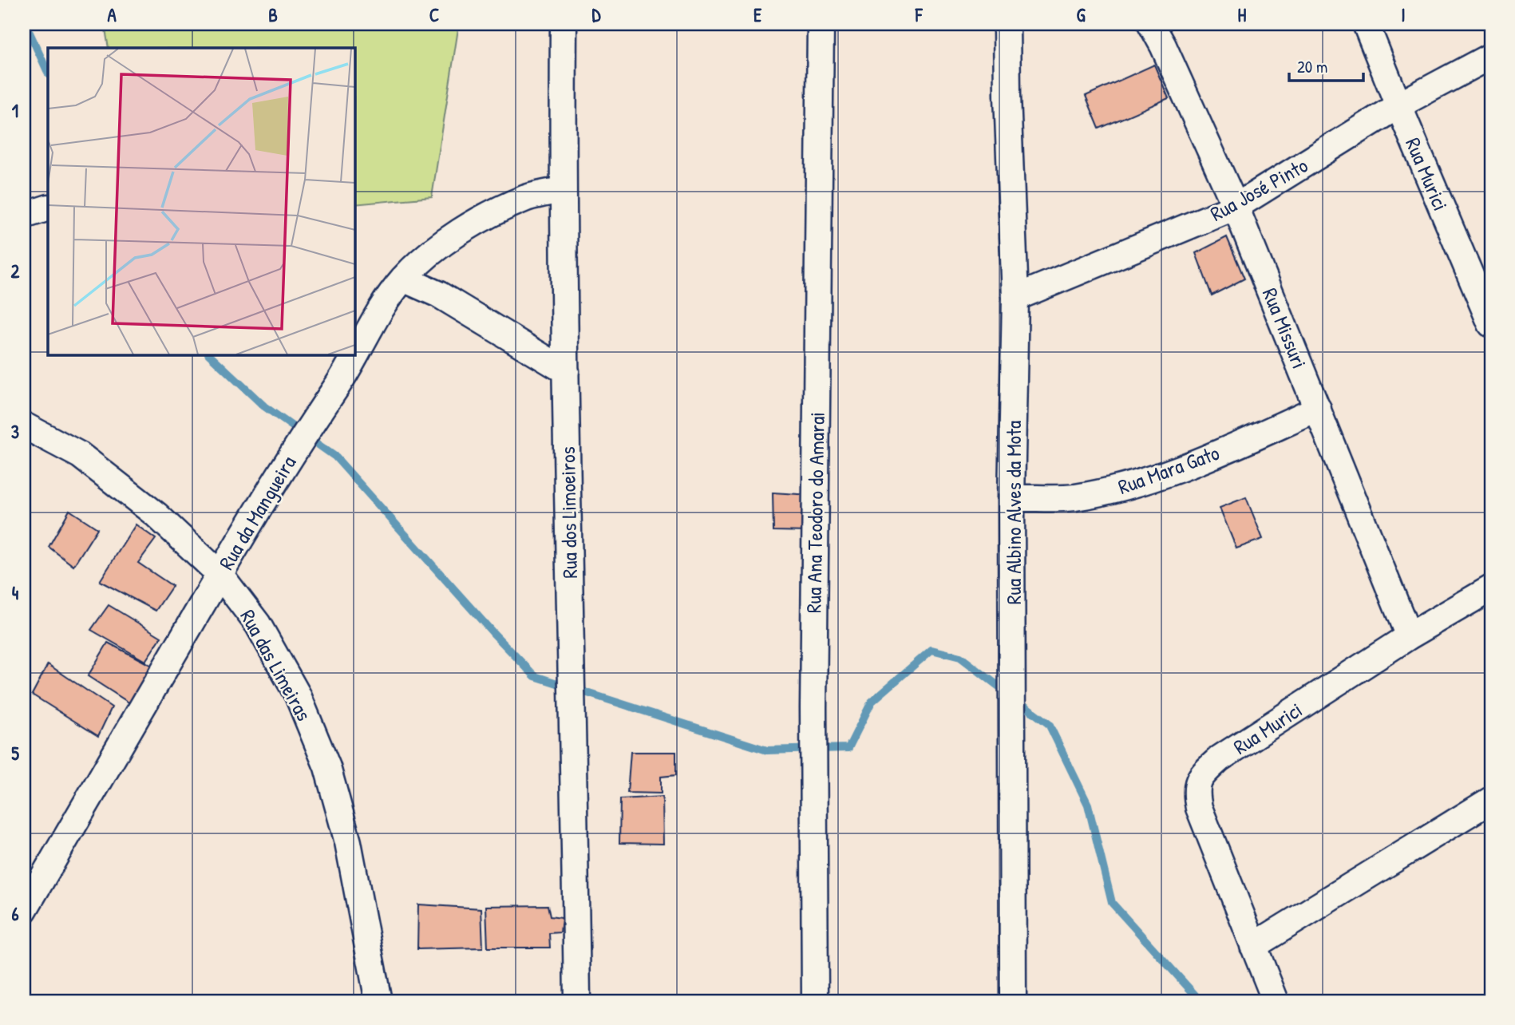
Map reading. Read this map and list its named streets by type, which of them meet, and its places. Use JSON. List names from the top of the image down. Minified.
{"streets":{"street":["Rua Murici","Rua José Pinto","Rua Missuri","Rua Mara Gato","Rua da Mangueira","Rua dos Limoeiros","Rua Ana Teodoro do Amarai","Rua Albino Alves da Mota","Rua das Limeiras"]},"crossings":[["Rua Murici","Rua José Pinto"],["Rua Murici","Rua Missuri"],["Rua José Pinto","Rua Missuri"],["Rua José Pinto","Rua Albino Alves da Mota"],["Rua Missuri","Rua Mara Gato"],["Rua Mara Gato","Rua Albino Alves da Mota"],["Rua da Mangueira","Rua dos Limoeiros"],["Rua da Mangueira","Rua das Limeiras"]],"scale_bar":"20 m","grid":{"columns":["A","B","C","D","E","F","G","H","I"],"rows":["1","2","3","4","5","6"]}}
